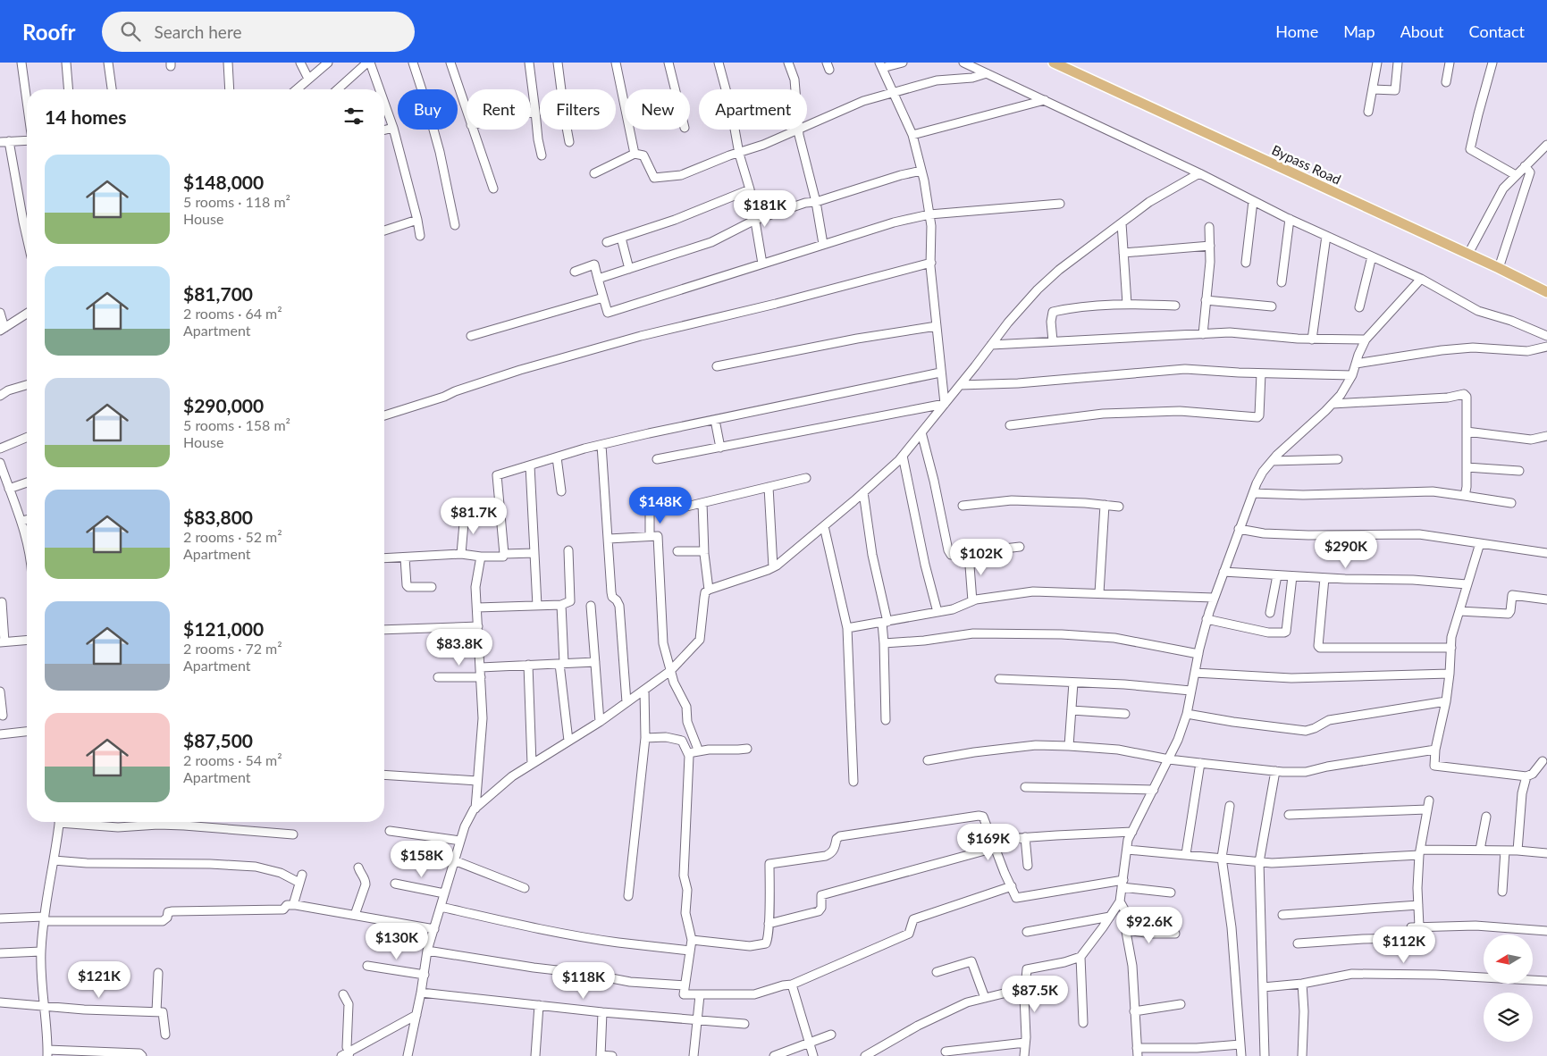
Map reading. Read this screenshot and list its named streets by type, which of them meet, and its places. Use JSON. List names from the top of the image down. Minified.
{"streets":{"main road":["Bypass Road"]},"north":"left","page":{"header":"Roofr","search":"Search here","nav":["Home","Map","About","Contact"],"chip":["Buy","Rent","Filters","New","Apartment"],"heading":"14 homes","list":[{"name":"$148,000","note":"5 rooms · 118 m² · House"},{"name":"$81,700","note":"2 rooms · 64 m² · Apartment"},{"name":"$290,000","note":"5 rooms · 158 m² · House"},{"name":"$83,800","note":"2 rooms · 52 m² · Apartment"},{"name":"$121,000","note":"2 rooms · 72 m² · Apartment"},{"name":"$87,500","note":"2 rooms · 54 m² · Apartment"}],"price":["$181K","$148K","$81.7K","$290K","$102K","$83.8K","$169K","$158K","$92.6K","$130K","$112K","$121K","$118K","$87.5K"]}}
